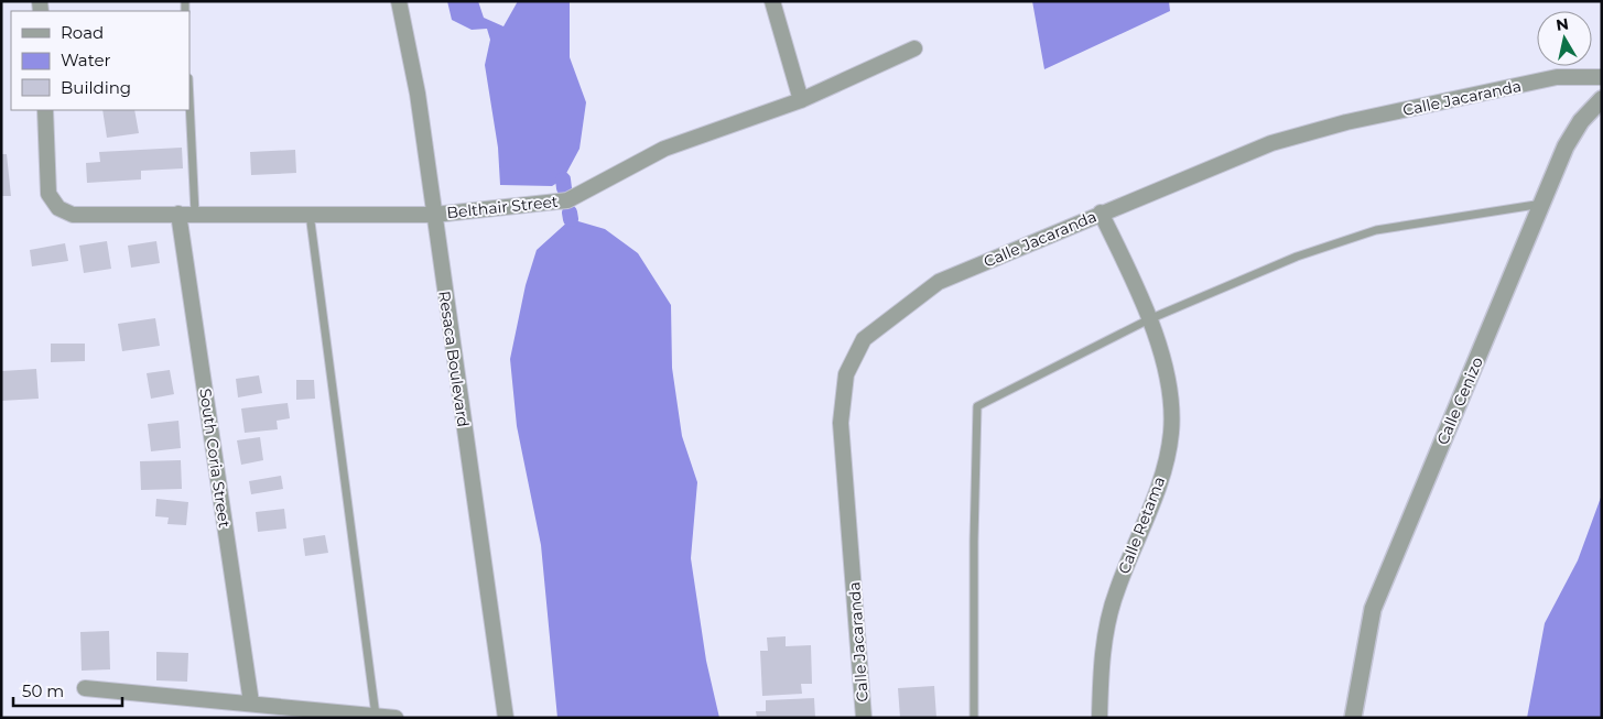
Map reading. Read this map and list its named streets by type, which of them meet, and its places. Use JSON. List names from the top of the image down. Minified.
{"streets":{"street":["Calle Jacaranda","Belthair Street","Resaca Boulevard","Calle Cenizo","South Coria Street","Calle Retama"]},"crossings":[["Calle Jacaranda","Calle Retama"],["Belthair Street","Resaca Boulevard"],["Belthair Street","South Coria Street"]],"legend":["Road","Water","Building"],"scale_bar":"50 m","north":"top"}
